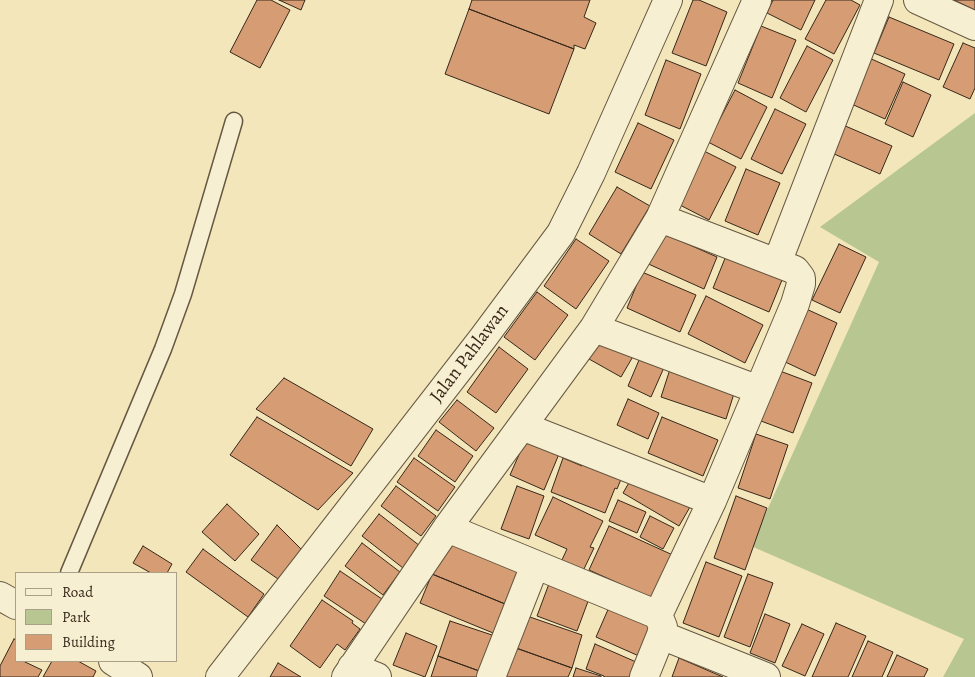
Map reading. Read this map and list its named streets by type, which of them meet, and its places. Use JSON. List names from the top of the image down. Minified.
{"streets":{"street":["Jalan Pahlawan"]},"legend":["Road","Park","Building"]}
